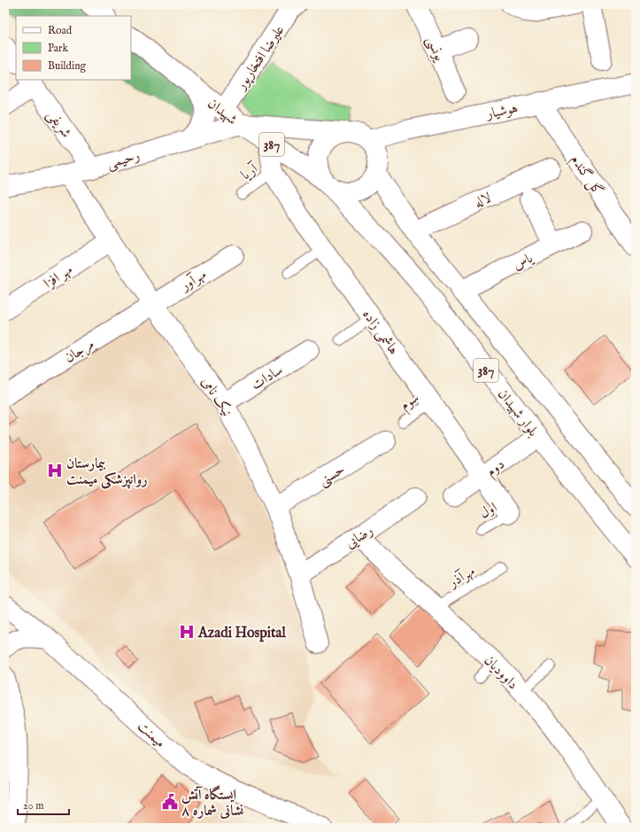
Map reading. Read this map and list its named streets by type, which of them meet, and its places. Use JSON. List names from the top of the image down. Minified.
{"streets":{"street":["یونسی","علیرضا افتخارپور","هوشیار","شهیدان","شریفی","387","رحیمی","گل گندم","لاله","یاس","مهر افزا","مهرآور","هاشمی زاده","مرجان","سادات","نیک نامی","بلوار شهیدان","دوم","حسنی","رضایی","داوودیان","میمنت"],"lane":["آریا","سوم","اول","مهرآذر"]},"crossings":[["علیرضا افتخارپور","شهیدان"],["هوشیار","شهیدان"],["هوشیار","387"],["هوشیار","گل گندم"],["هوشیار","بلوار شهیدان"],["شهیدان","387"],["شهیدان","رحیمی"],["شهیدان","هاشمی زاده"],["شهیدان","بلوار شهیدان"],["شریفی","رحیمی"],["387","لاله"],["387","یاس"],["387","بلوار شهیدان"],["رحیمی","نیک نامی"],["آریا","هاشمی زاده"],["مهر افزا","نیک نامی"],["مهرآور","مرجان"],["مهرآور","نیک نامی"],["هاشمی زاده","سوم"],["هاشمی زاده","دوم"],["هاشمی زاده","اول"],["مرجان","نیک نامی"],["سادات","نیک نامی"],["نیک نامی","حسنی"],["نیک نامی","رضایی"],["بلوار شهیدان","دوم"],["رضایی","داوودیان"],["مهرآذر","داوودیان"]],"places":{"hospital":["بیمارستان روانپزشکی میمنت","Azadi Hospital"],"public building":["ایستگاه آتش نشانی شماره ۸"]},"legend":["Road","Park","Building"],"scale_bar":"20 m"}
